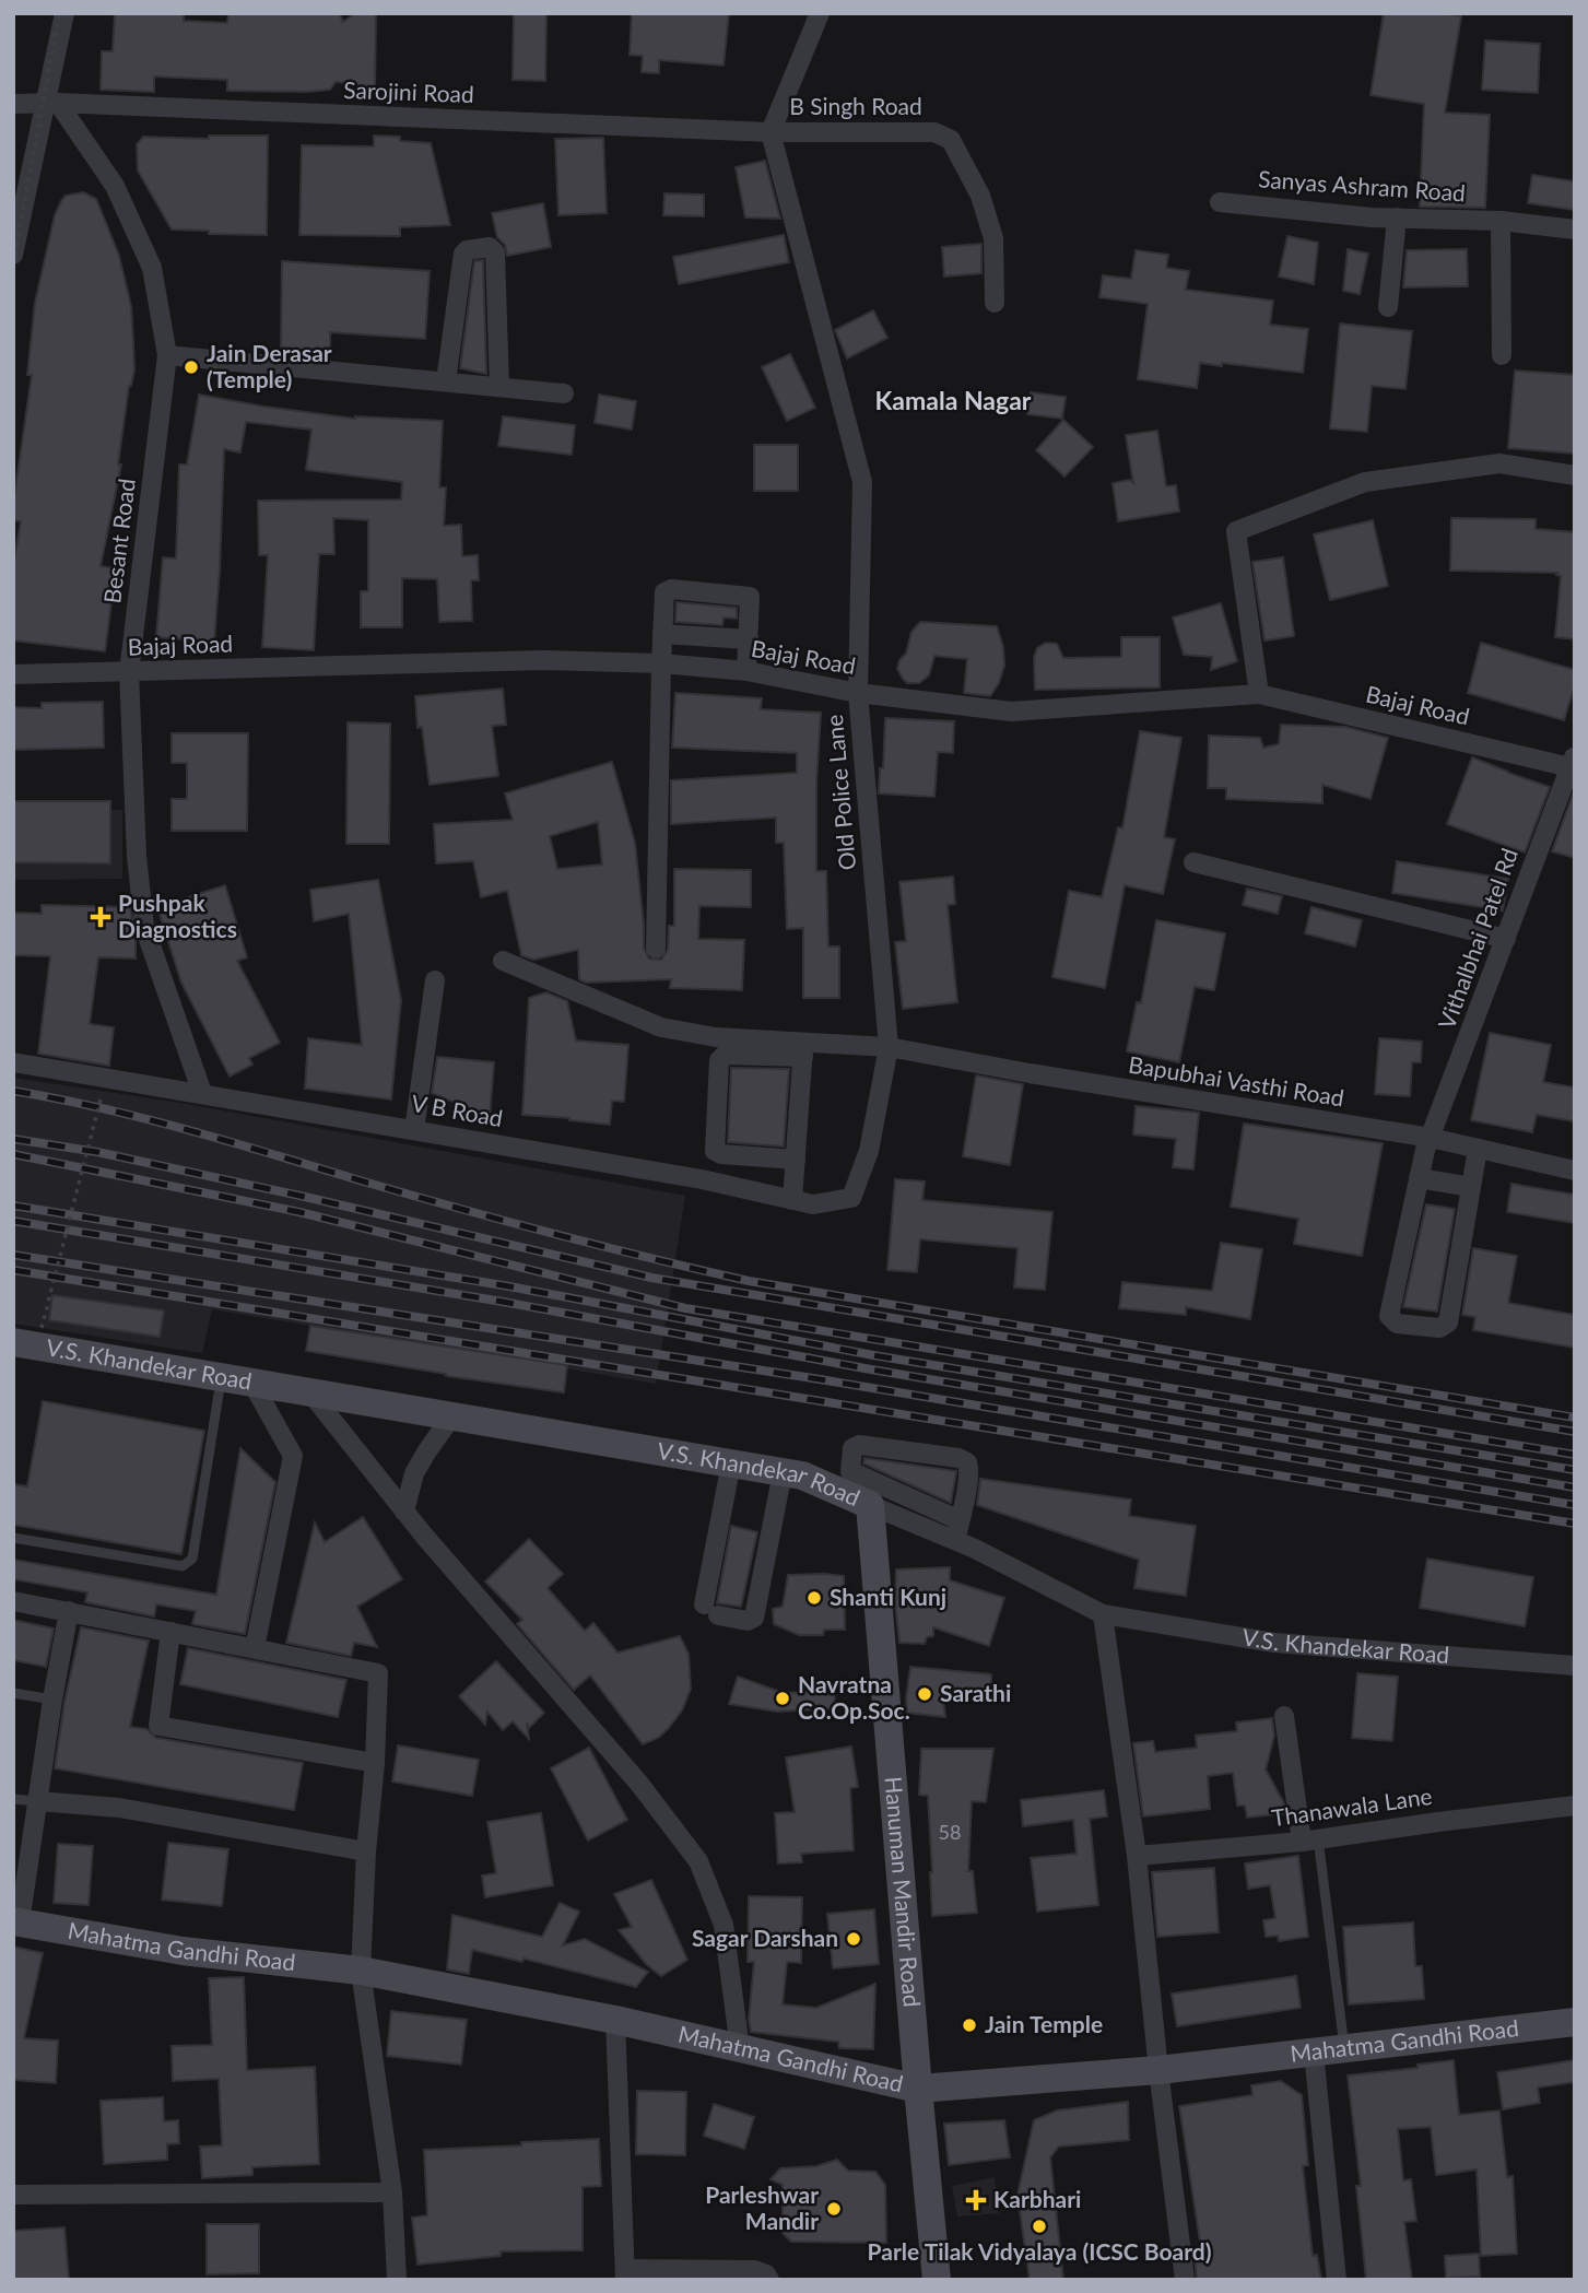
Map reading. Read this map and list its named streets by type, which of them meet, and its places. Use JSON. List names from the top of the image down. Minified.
{"streets":{"street":["Sarojini Road","B Singh Road","Sanyas Ashram Road","Besant Road","Bajaj Road","Old Police Lane","Vithalbhai Patel Rd","Bapubhai Vasthi Road","V B Road","V.S. Khandekar Road","Thanawala Lane","Hanuman Mandir Road","Mahatma Gandhi Road"]},"crossings":[["Sarojini Road","B Singh Road"],["Sarojini Road","Besant Road"],["Sarojini Road","Old Police Lane"],["B Singh Road","Old Police Lane"],["Besant Road","Bajaj Road"],["Besant Road","V B Road"],["Bajaj Road","Old Police Lane"],["Bajaj Road","Vithalbhai Patel Rd"],["Old Police Lane","Bapubhai Vasthi Road"],["Old Police Lane","V B Road"],["Vithalbhai Patel Rd","Bapubhai Vasthi Road"],["V.S. Khandekar Road","Hanuman Mandir Road"],["Hanuman Mandir Road","Mahatma Gandhi Road"]],"districts":["Kamala Nagar"],"places":{"other":["Jain Derasar (Temple)","Shanti Kunj","Sarathi","Navratna Co.Op.Soc.","Sagar Darshan","Jain Temple","Parleshwar Mandir","Parle Tilak Vidyalaya (ICSC Board)"],"health":["Pushpak Diagnostics","Karbhari"]},"house_numbers":["58"]}
